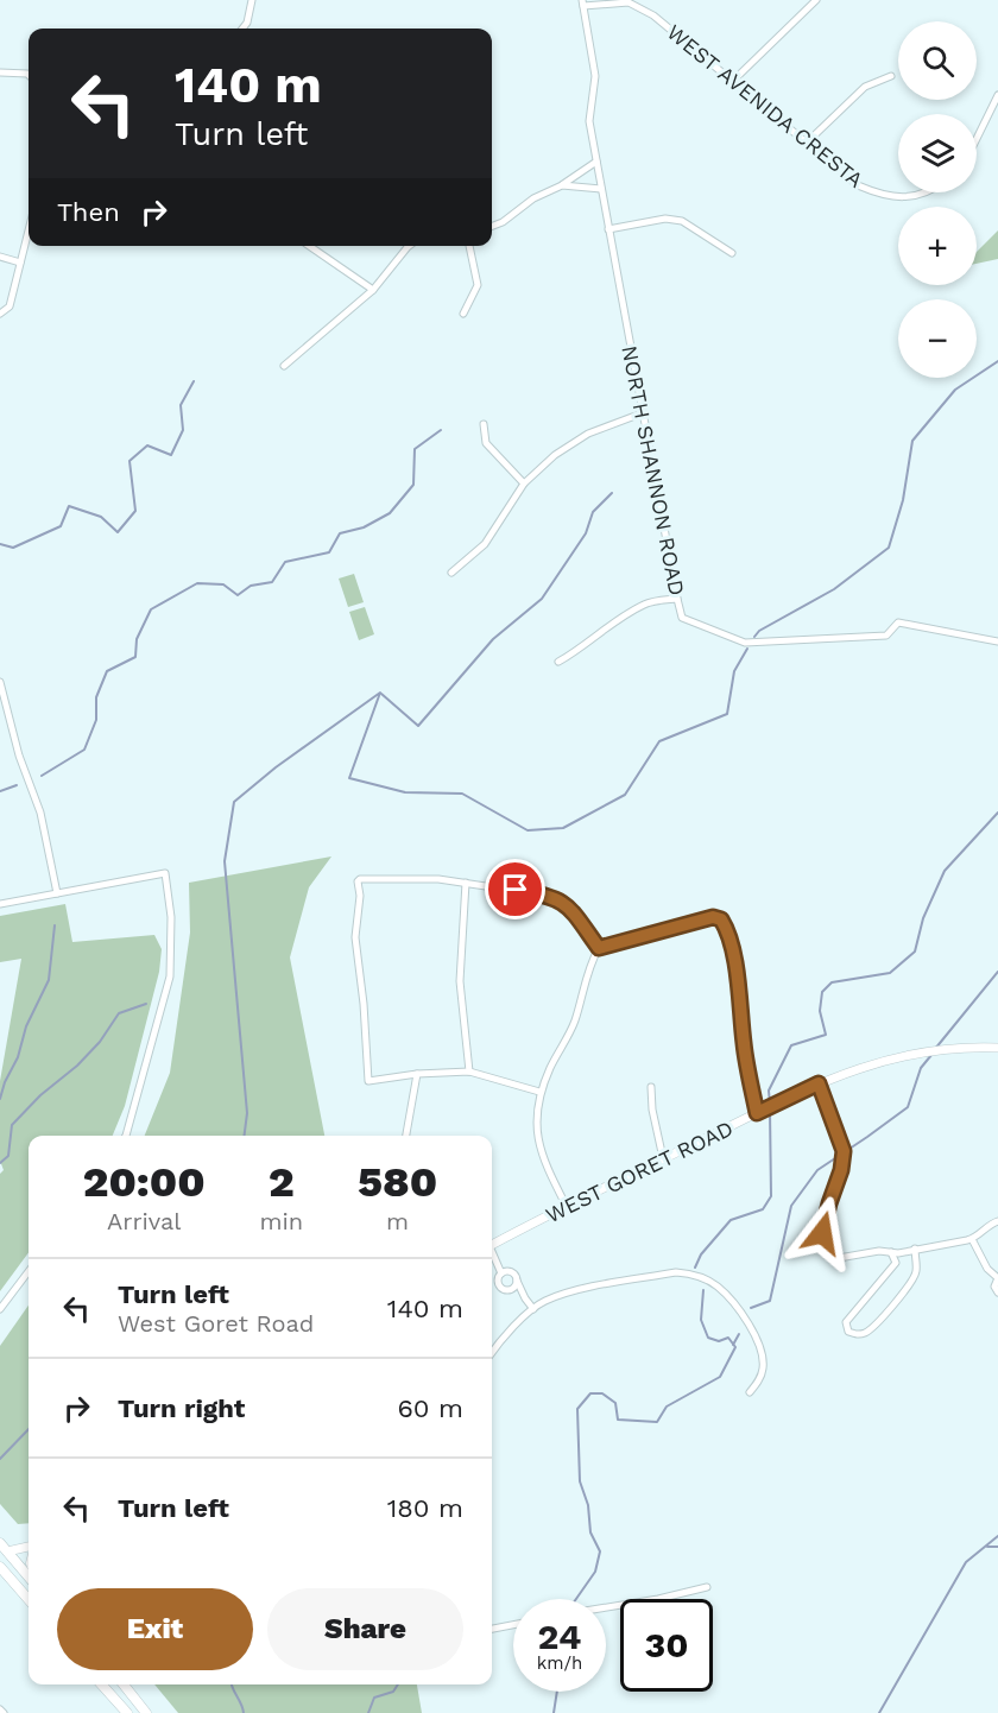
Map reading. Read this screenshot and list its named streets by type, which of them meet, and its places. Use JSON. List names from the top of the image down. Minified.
{"streets":{"street":["WEST AVENIDA CRESTA","NORTH SHANNON ROAD","WEST GORET ROAD"]},"crossings":[["WEST AVENIDA CRESTA","NORTH SHANNON ROAD"]],"page":{"map_buttons":["+","−"],"turn":["140 m","Turn left"],"then":"Then","eta":["20:00","Arrival","2","min","580","m"],"list":[{"name":"Turn left","note":"West Goret Road","value":"140 m"},{"name":"Turn right","value":"60 m"},{"name":"Turn left","value":"180 m"}],"buttons":["Exit","Share"],"speed":"24 km/h","limit":"30"}}
